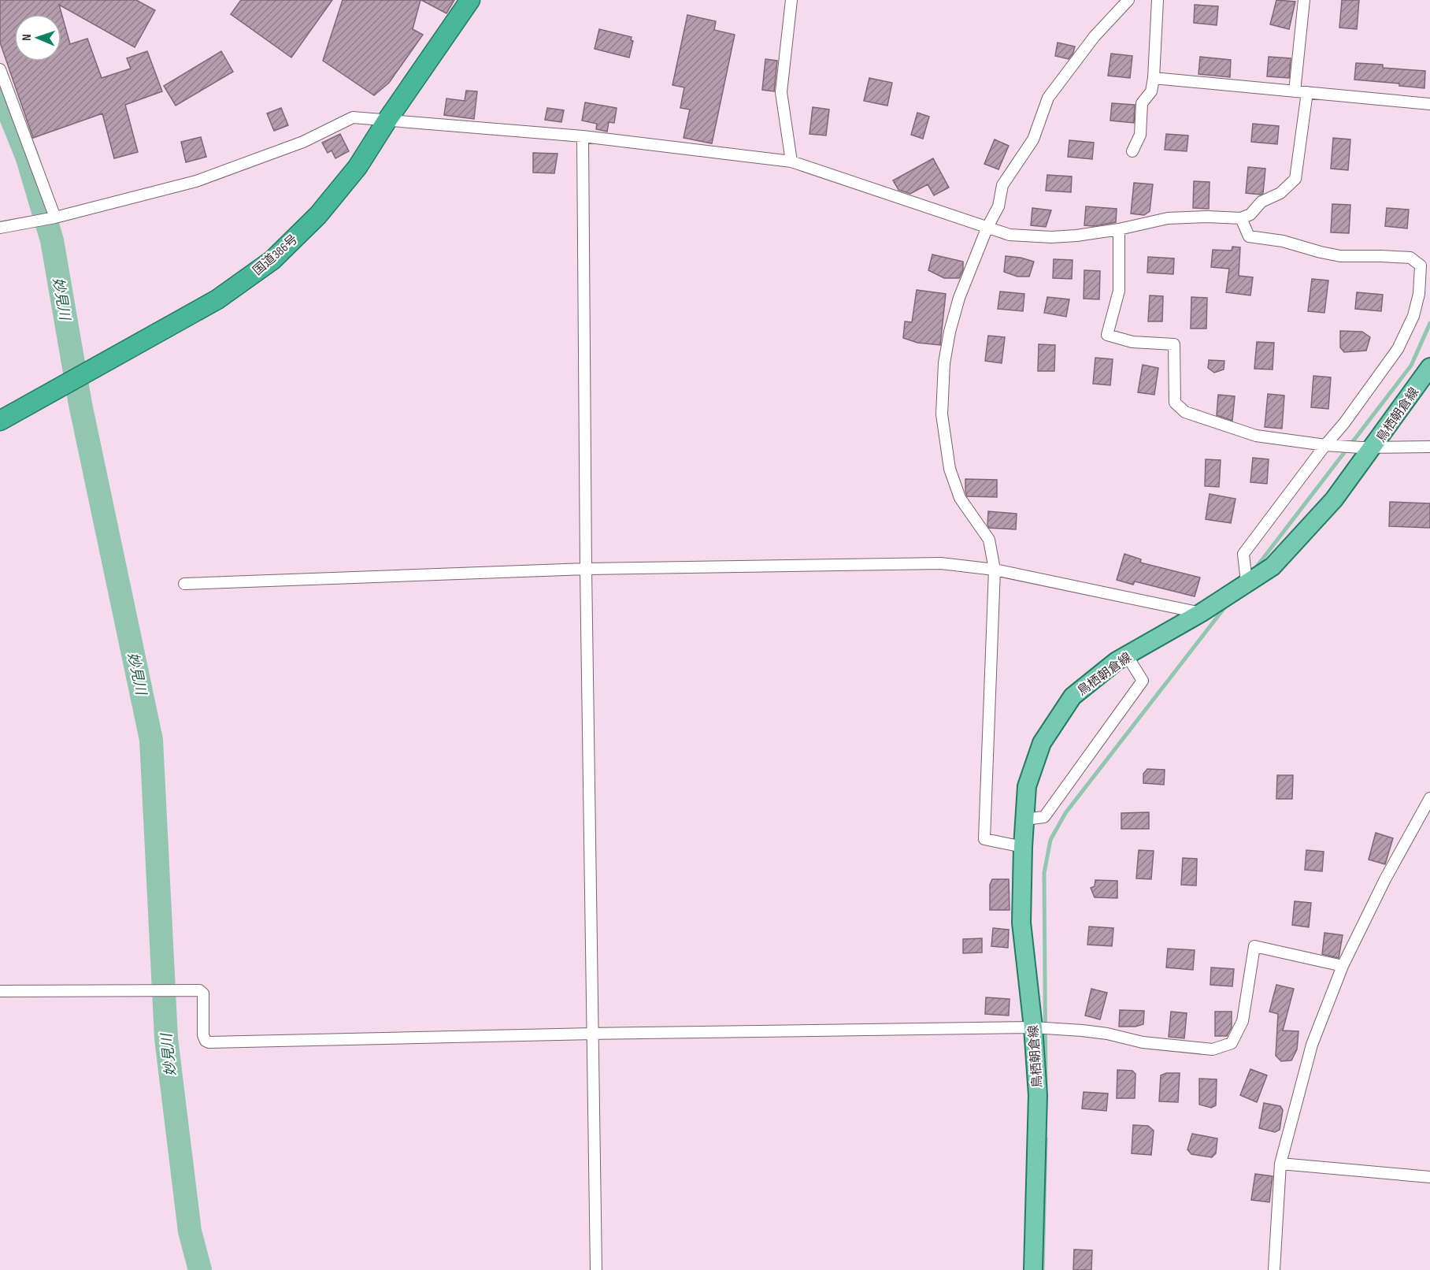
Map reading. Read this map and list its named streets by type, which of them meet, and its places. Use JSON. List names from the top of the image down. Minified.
{"streets":{"highway":["国道386号"],"main road":["鳥栖朝倉線"]},"water":["妙見川"],"north":"left"}
